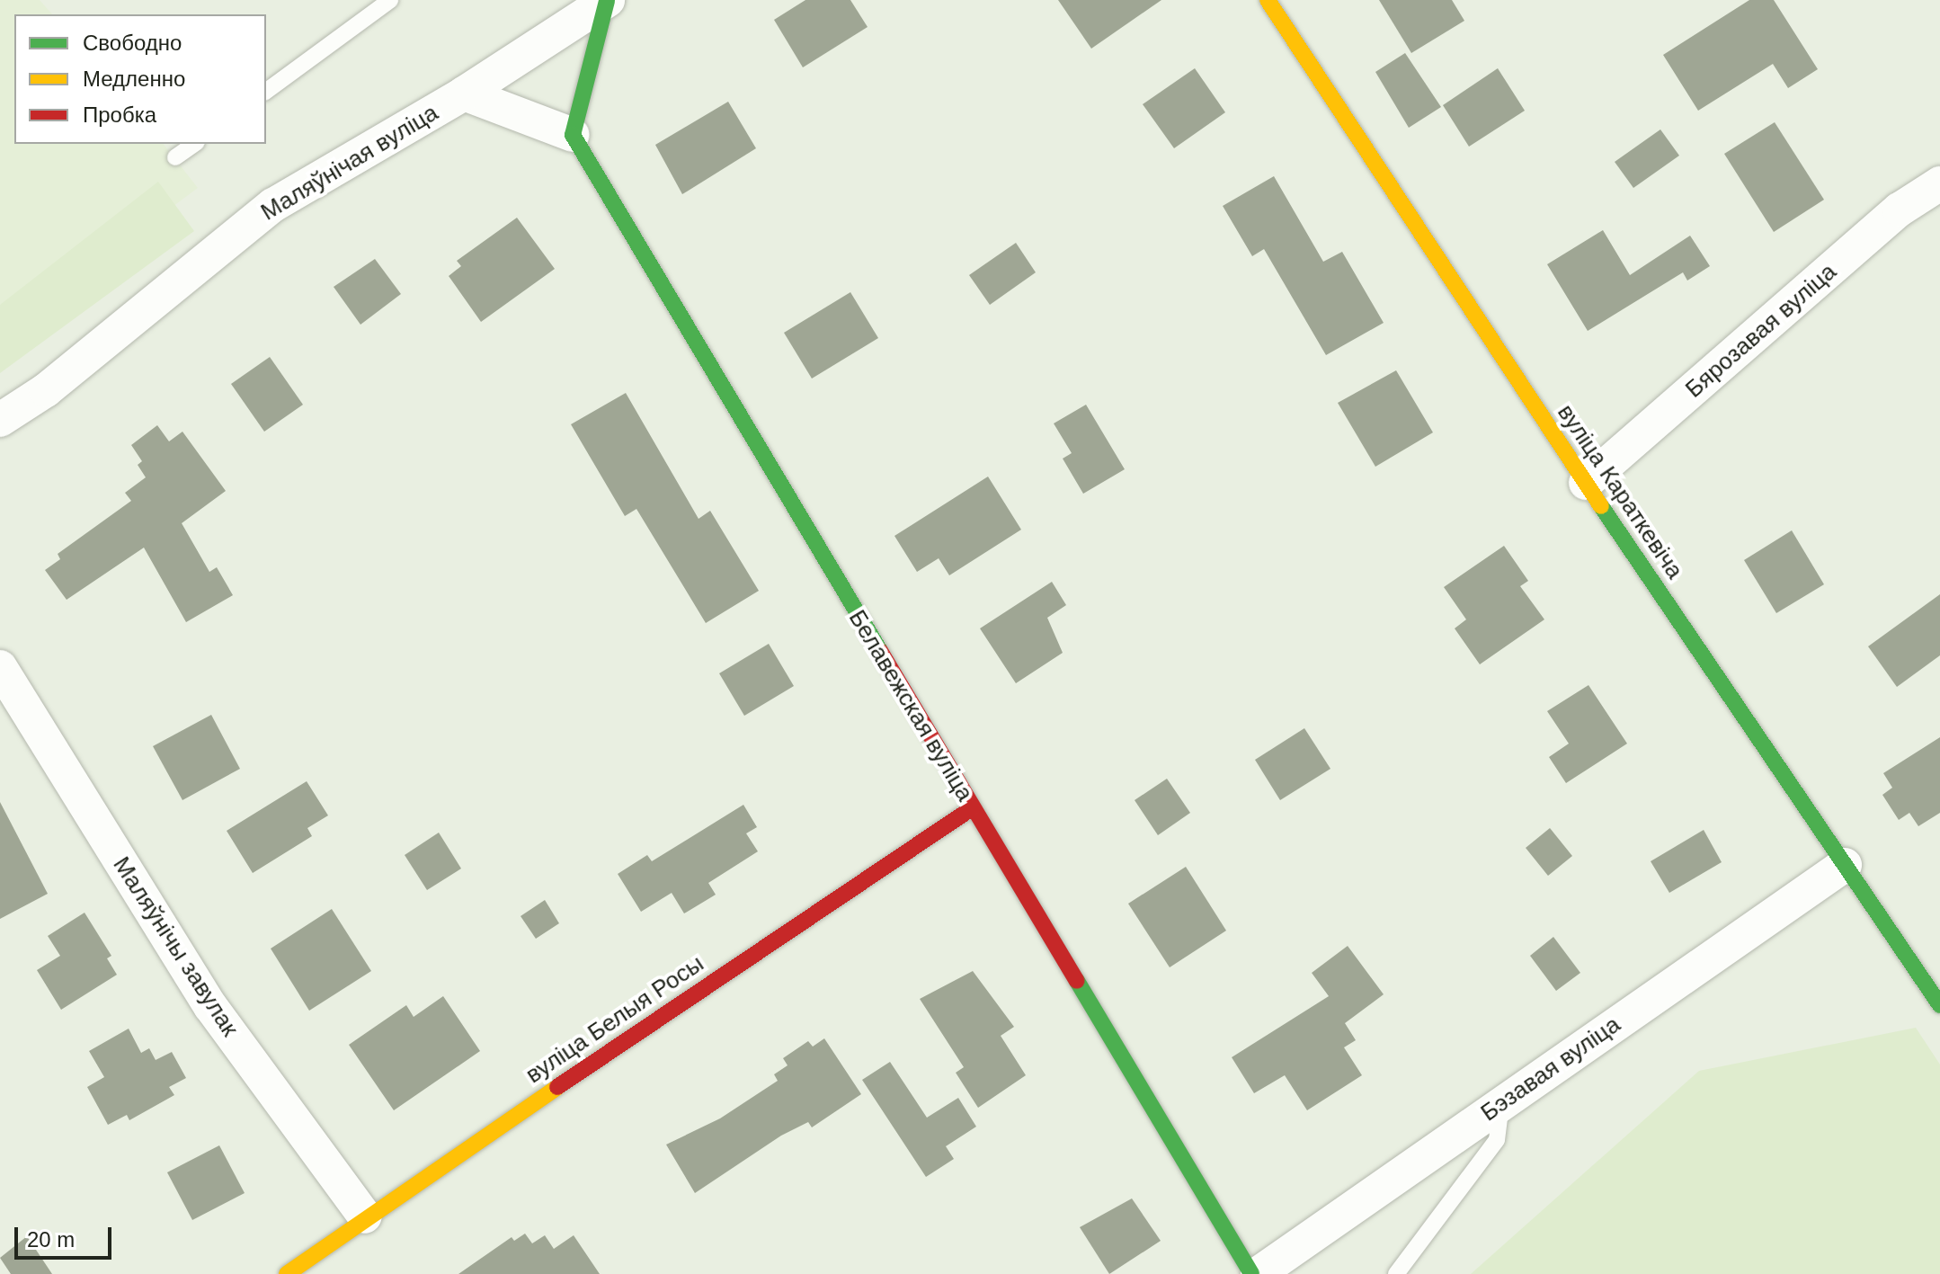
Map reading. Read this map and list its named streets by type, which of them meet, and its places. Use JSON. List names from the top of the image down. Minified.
{"streets":{"street":["Маляўнічая вуліца","Бярозавая вуліца","вуліца Караткевіча","Белавежская вуліца","Маляўнічы завулак","вуліца Белыя Росы","Бэзавая вуліца"]},"crossings":[["Бярозавая вуліца","вуліца Караткевіча"],["вуліца Караткевіча","Бэзавая вуліца"],["Белавежская вуліца","вуліца Белыя Росы"],["Маляўнічы завулак","вуліца Белыя Росы"]],"legend":["Свободно","Медленно","Пробка"],"scale_bar":"20 m"}
